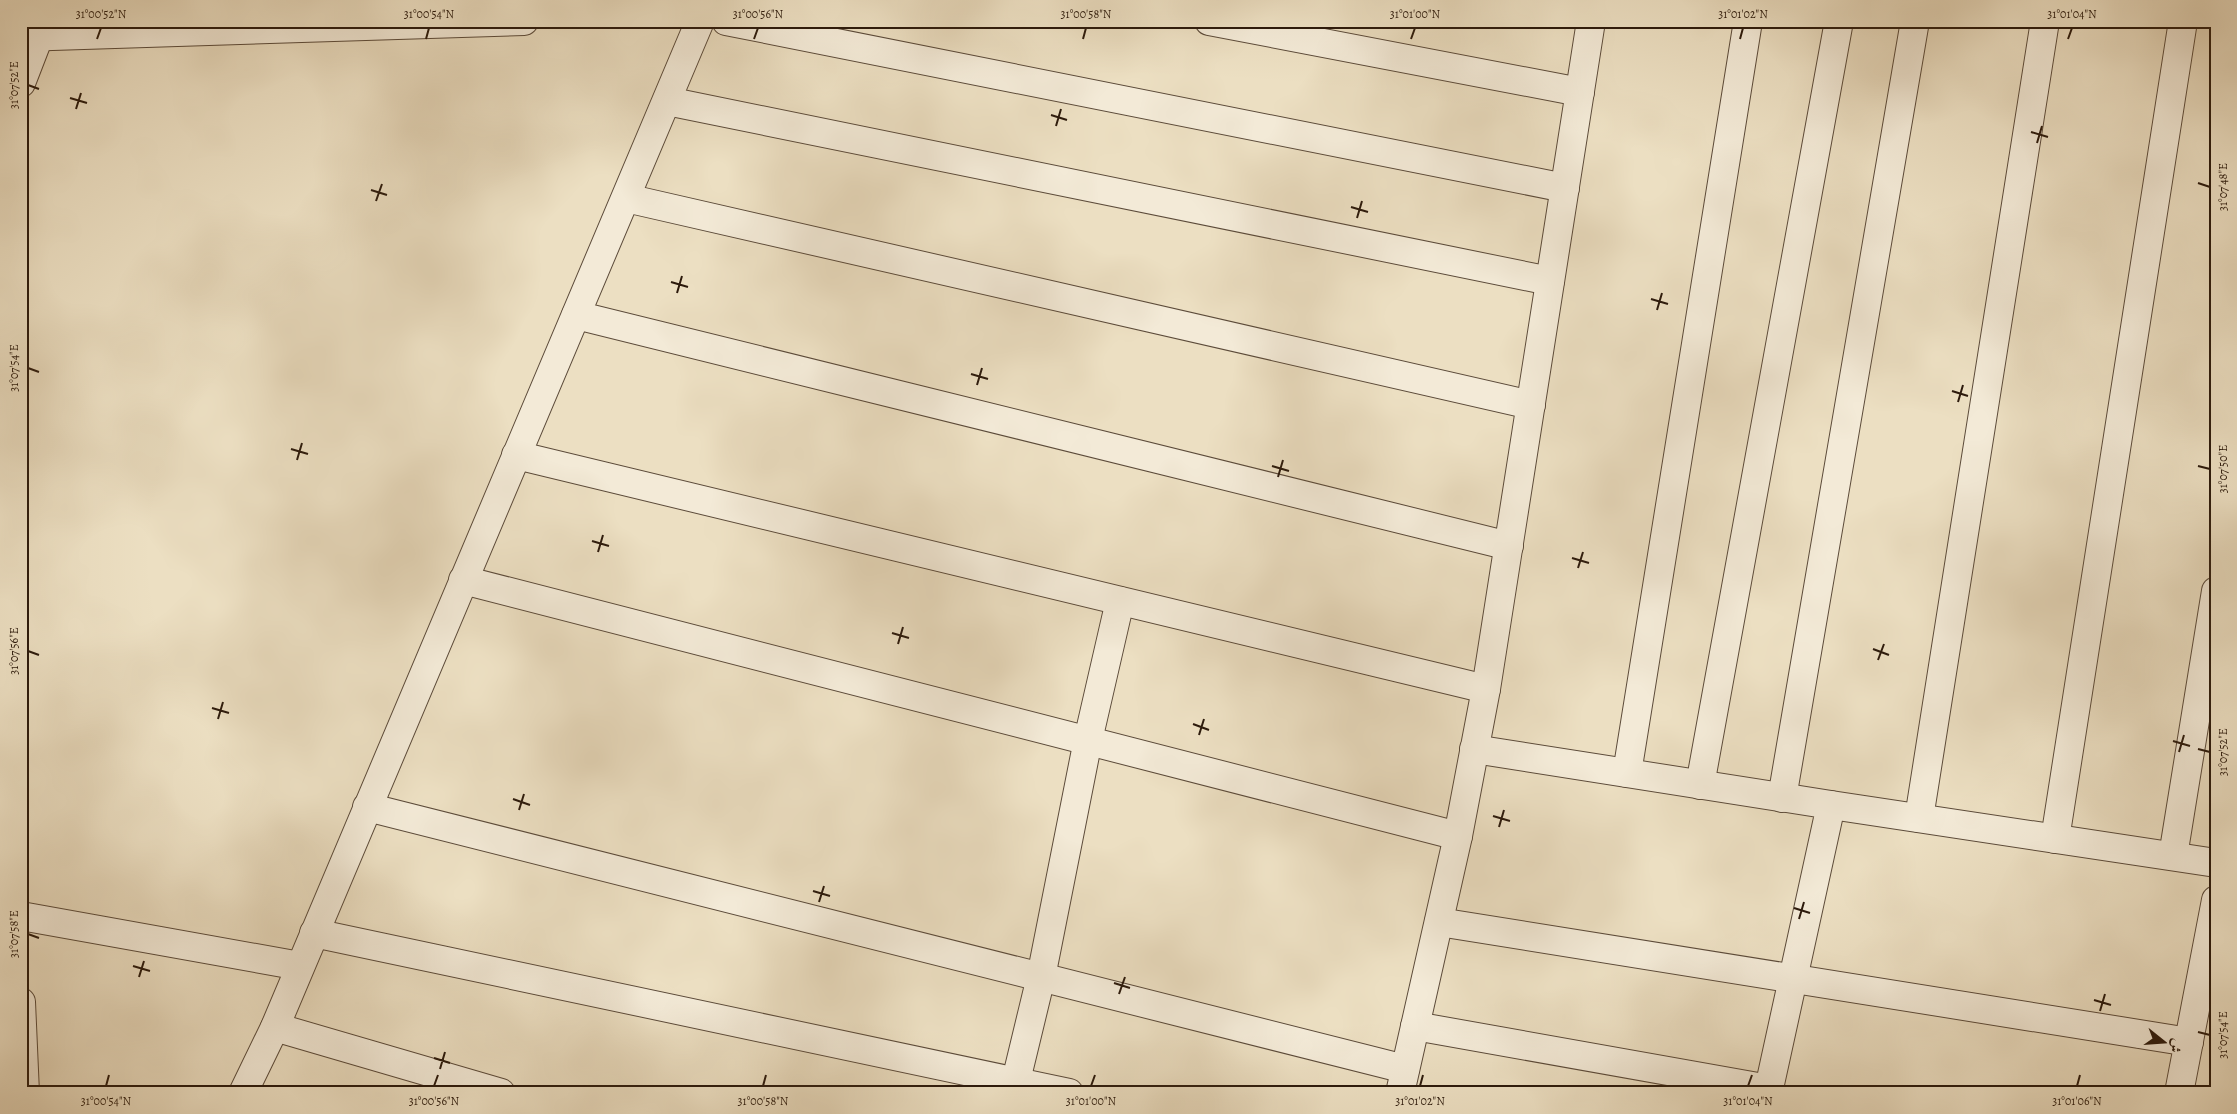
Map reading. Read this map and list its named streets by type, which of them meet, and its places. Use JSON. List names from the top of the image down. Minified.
{"north":"right","coordinates":["31°00'52\"N","31°00'54\"N","31°00'56\"N","31°00'58\"N","31°01'00\"N","31°01'02\"N","31°01'04\"N","31°07'52\"E","31°07'48\"E","31°07'54\"E","31°07'50\"E","31°07'56\"E","31°07'58\"E","31°01'06\"N"]}
